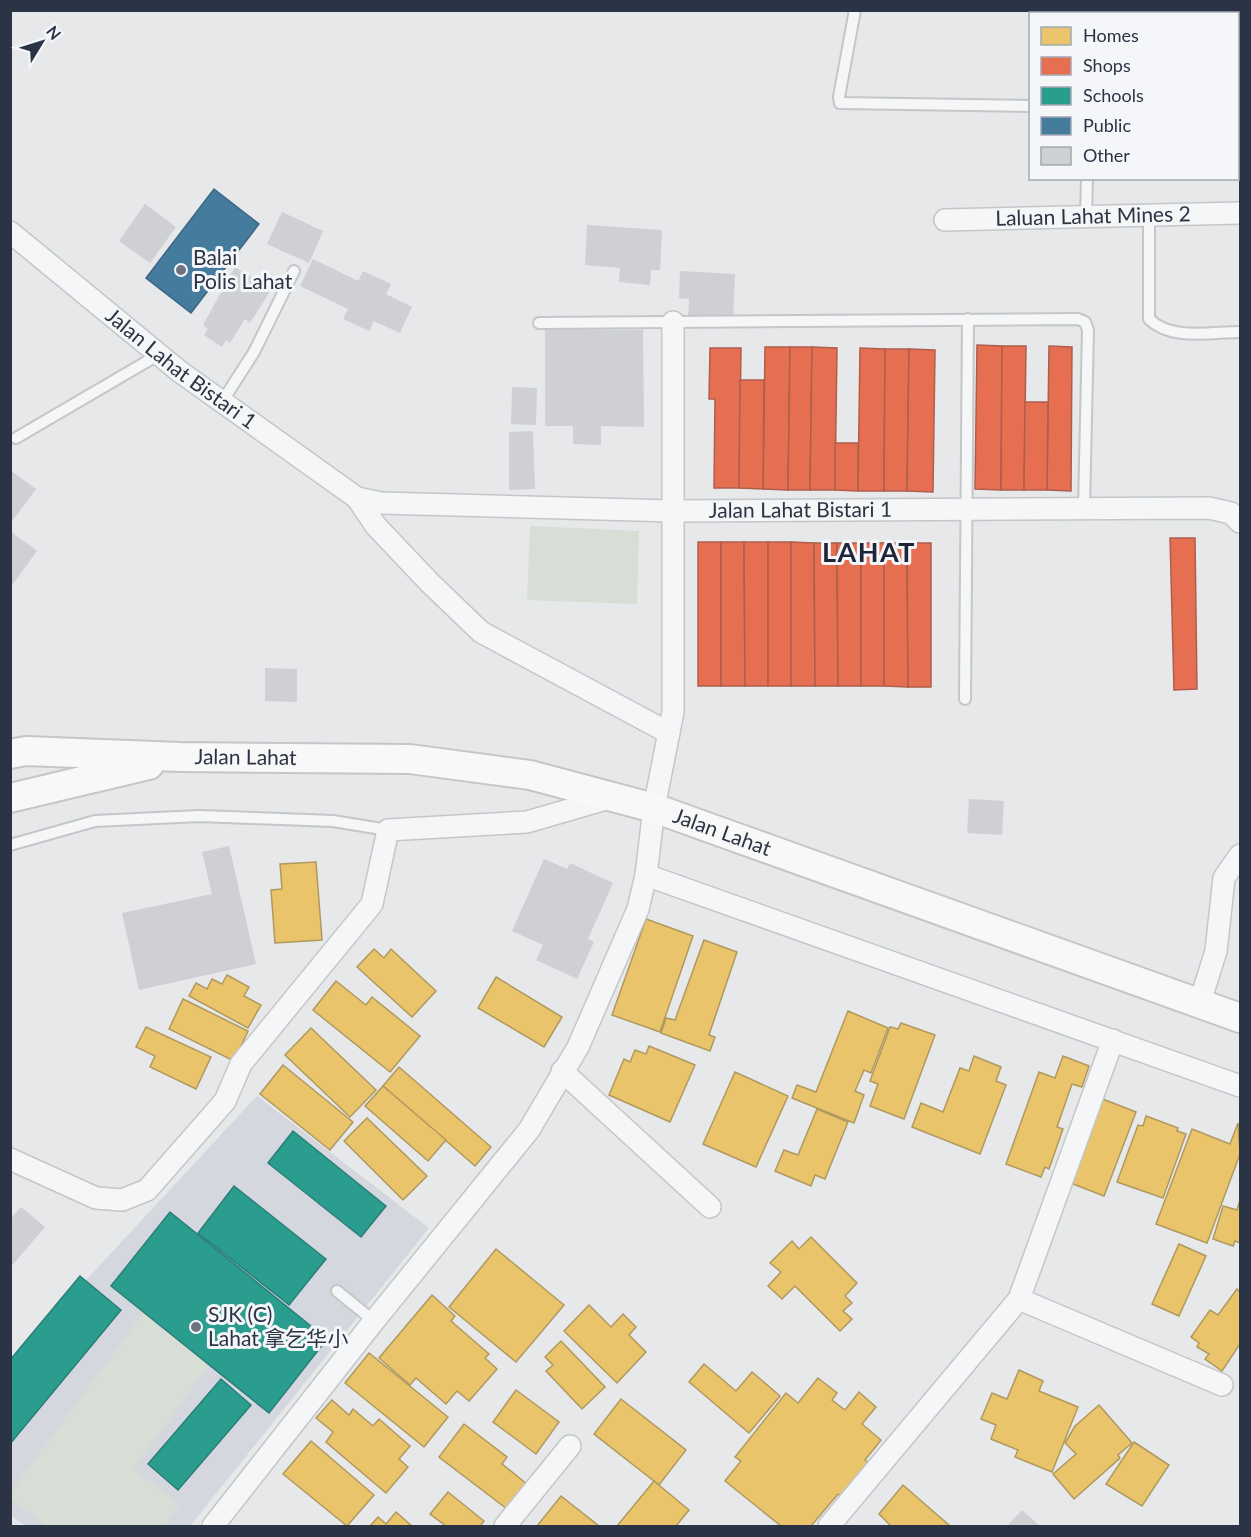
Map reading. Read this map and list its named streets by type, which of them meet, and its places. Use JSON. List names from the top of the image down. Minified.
{"streets":{"main road":["Jalan Lahat"],"street":["Laluan Lahat Mines 2","Jalan Lahat Bistari 1"]},"districts":["LAHAT"],"places":["Balai Polis Lahat","SJK (C) Lahat 拿乞华小"],"legend":["Homes","Shops","Schools","Public","Other"],"north":"top right"}
